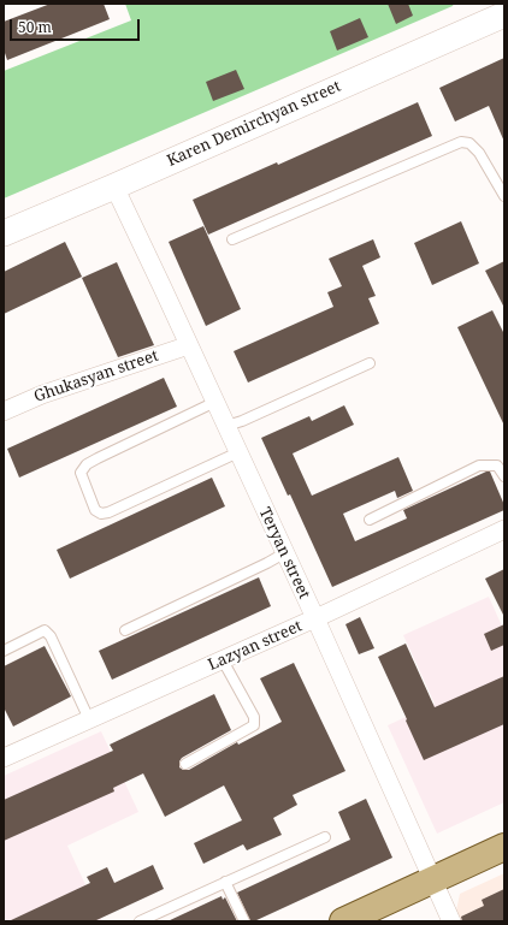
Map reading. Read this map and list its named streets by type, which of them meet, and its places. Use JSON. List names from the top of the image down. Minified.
{"streets":{"street":["Karen Demirchyan street","Ghukasyan street","Teryan street","Lazyan street"]},"crossings":[["Karen Demirchyan street","Teryan street"],["Ghukasyan street","Teryan street"],["Teryan street","Lazyan street"]],"scale_bar":"50 m"}
